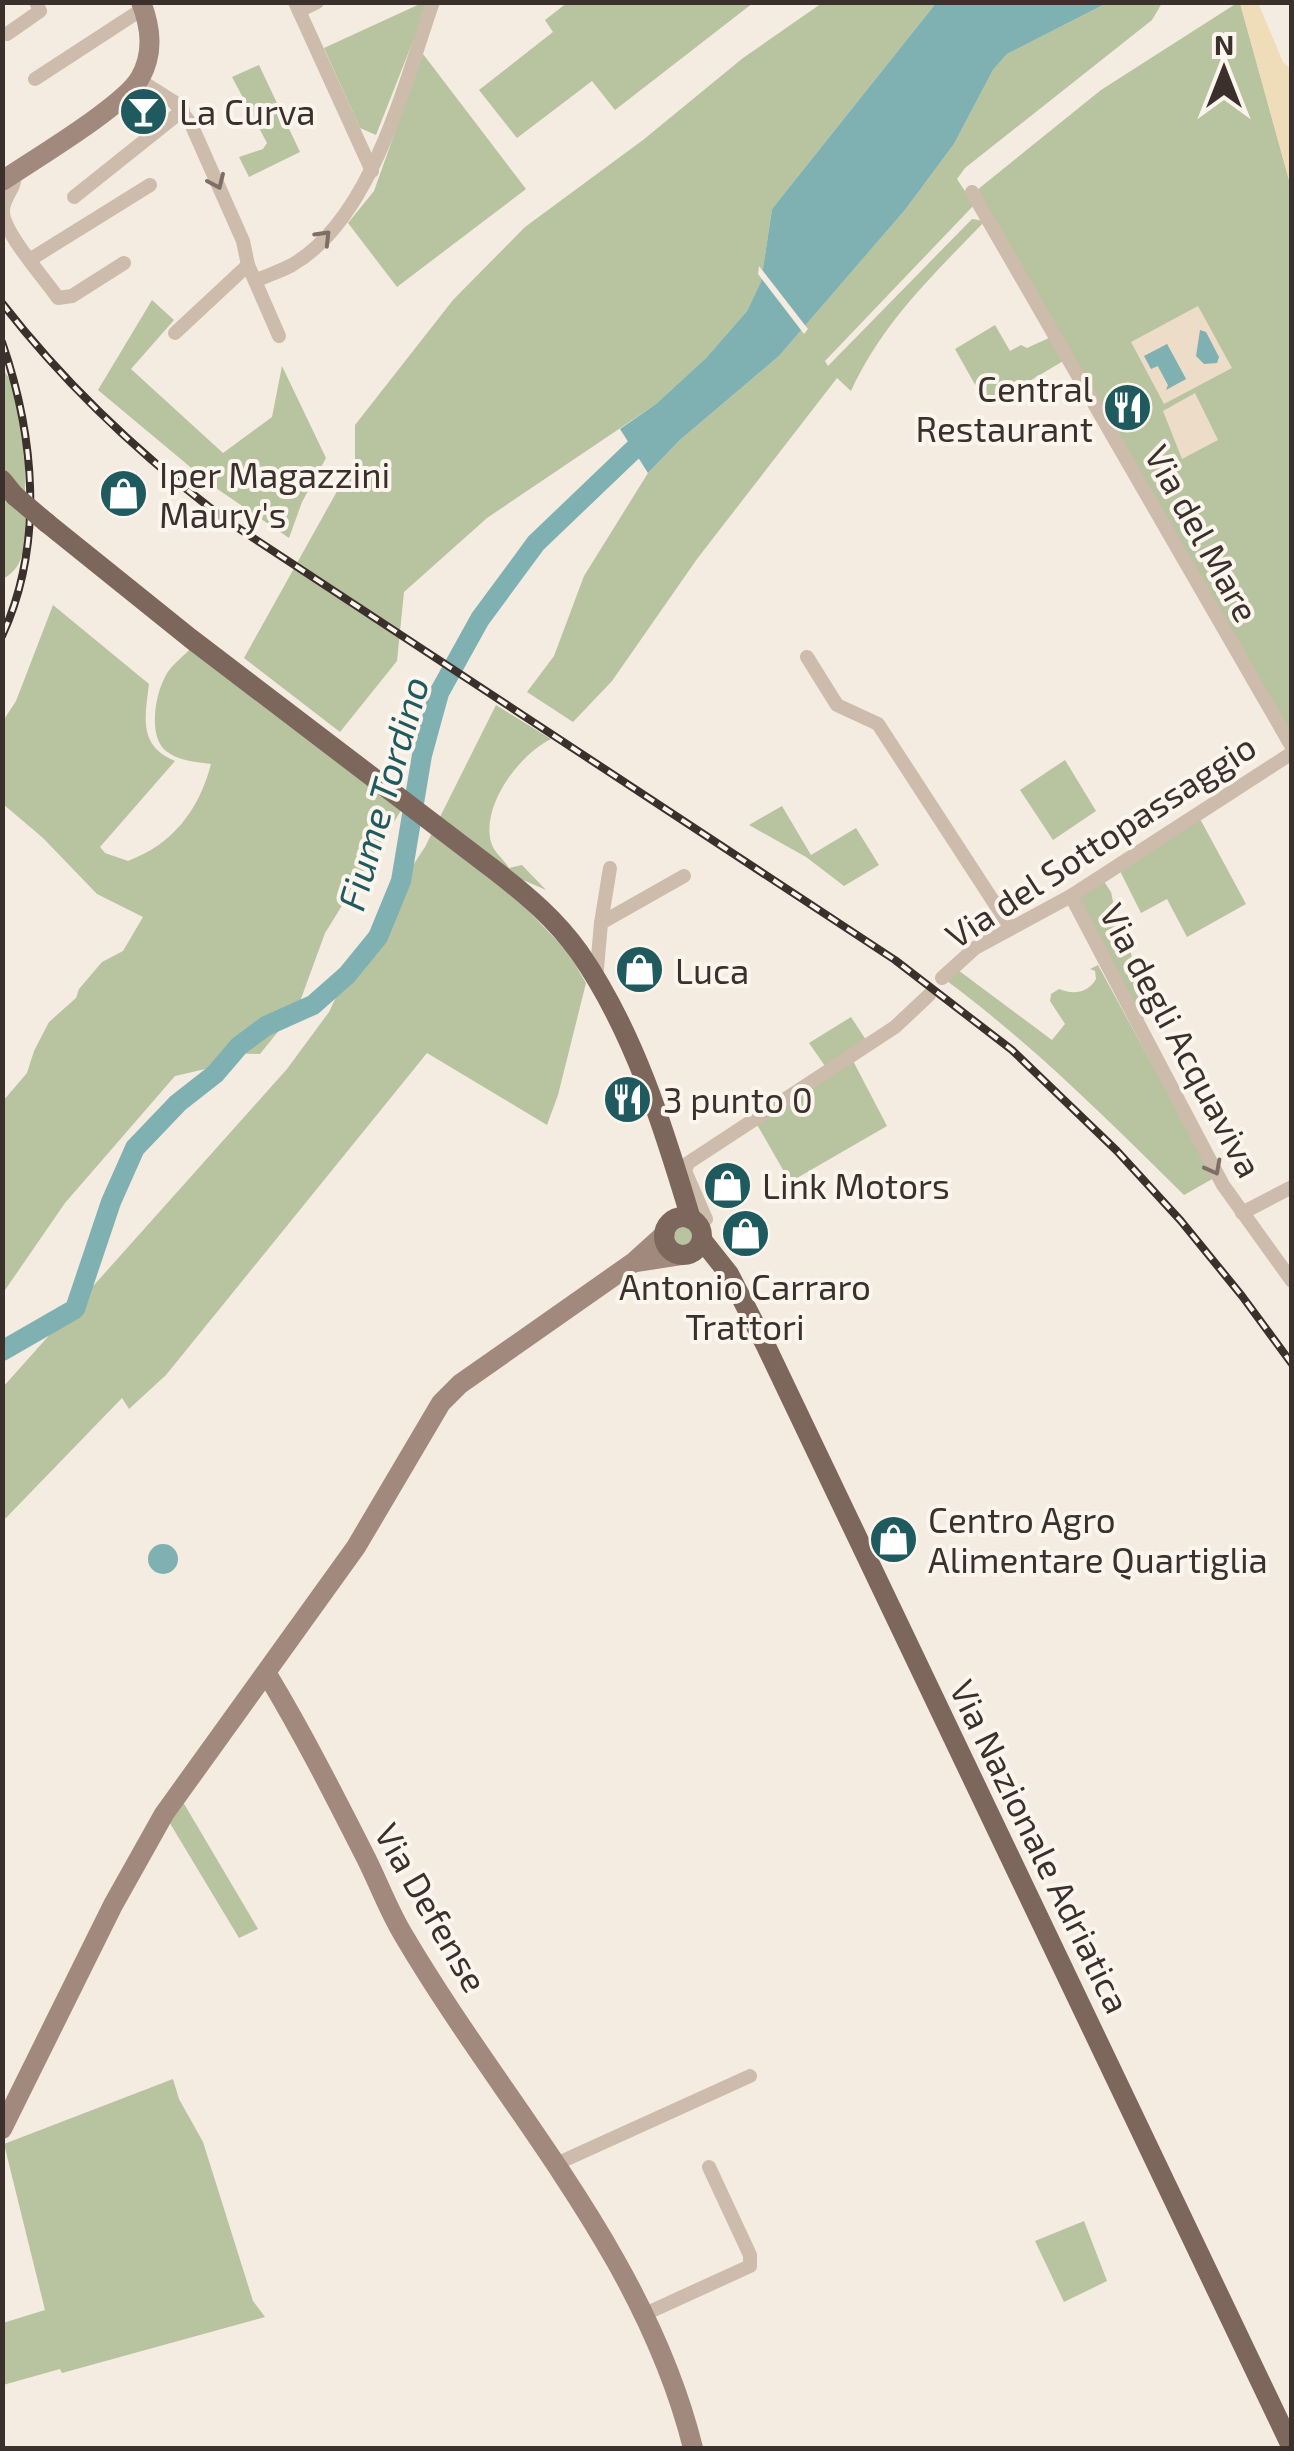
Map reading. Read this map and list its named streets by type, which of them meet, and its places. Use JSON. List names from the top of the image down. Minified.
{"streets":{"main road":["Via Nazionale Adriatica","Via Defense"],"street":["Via del Mare","Via del Sottopassaggio","Via degli Acquaviva"]},"crossings":[["Via del Mare","Via del Sottopassaggio"],["Via del Sottopassaggio","Via degli Acquaviva"],["Via del Sottopassaggio","Via Nazionale Adriatica"]],"one_way":["Via degli Acquaviva"],"water":["Fiume Tordino"],"places":{"bar":["La Curva"],"restaurant":["Central Restaurant","3 punto 0"],"shop":["Iper Magazzini Maury's","Luca","Link Motors","Antonio Carraro Trattori","Centro Agro Alimentare Quartiglia"]},"north":"top"}
